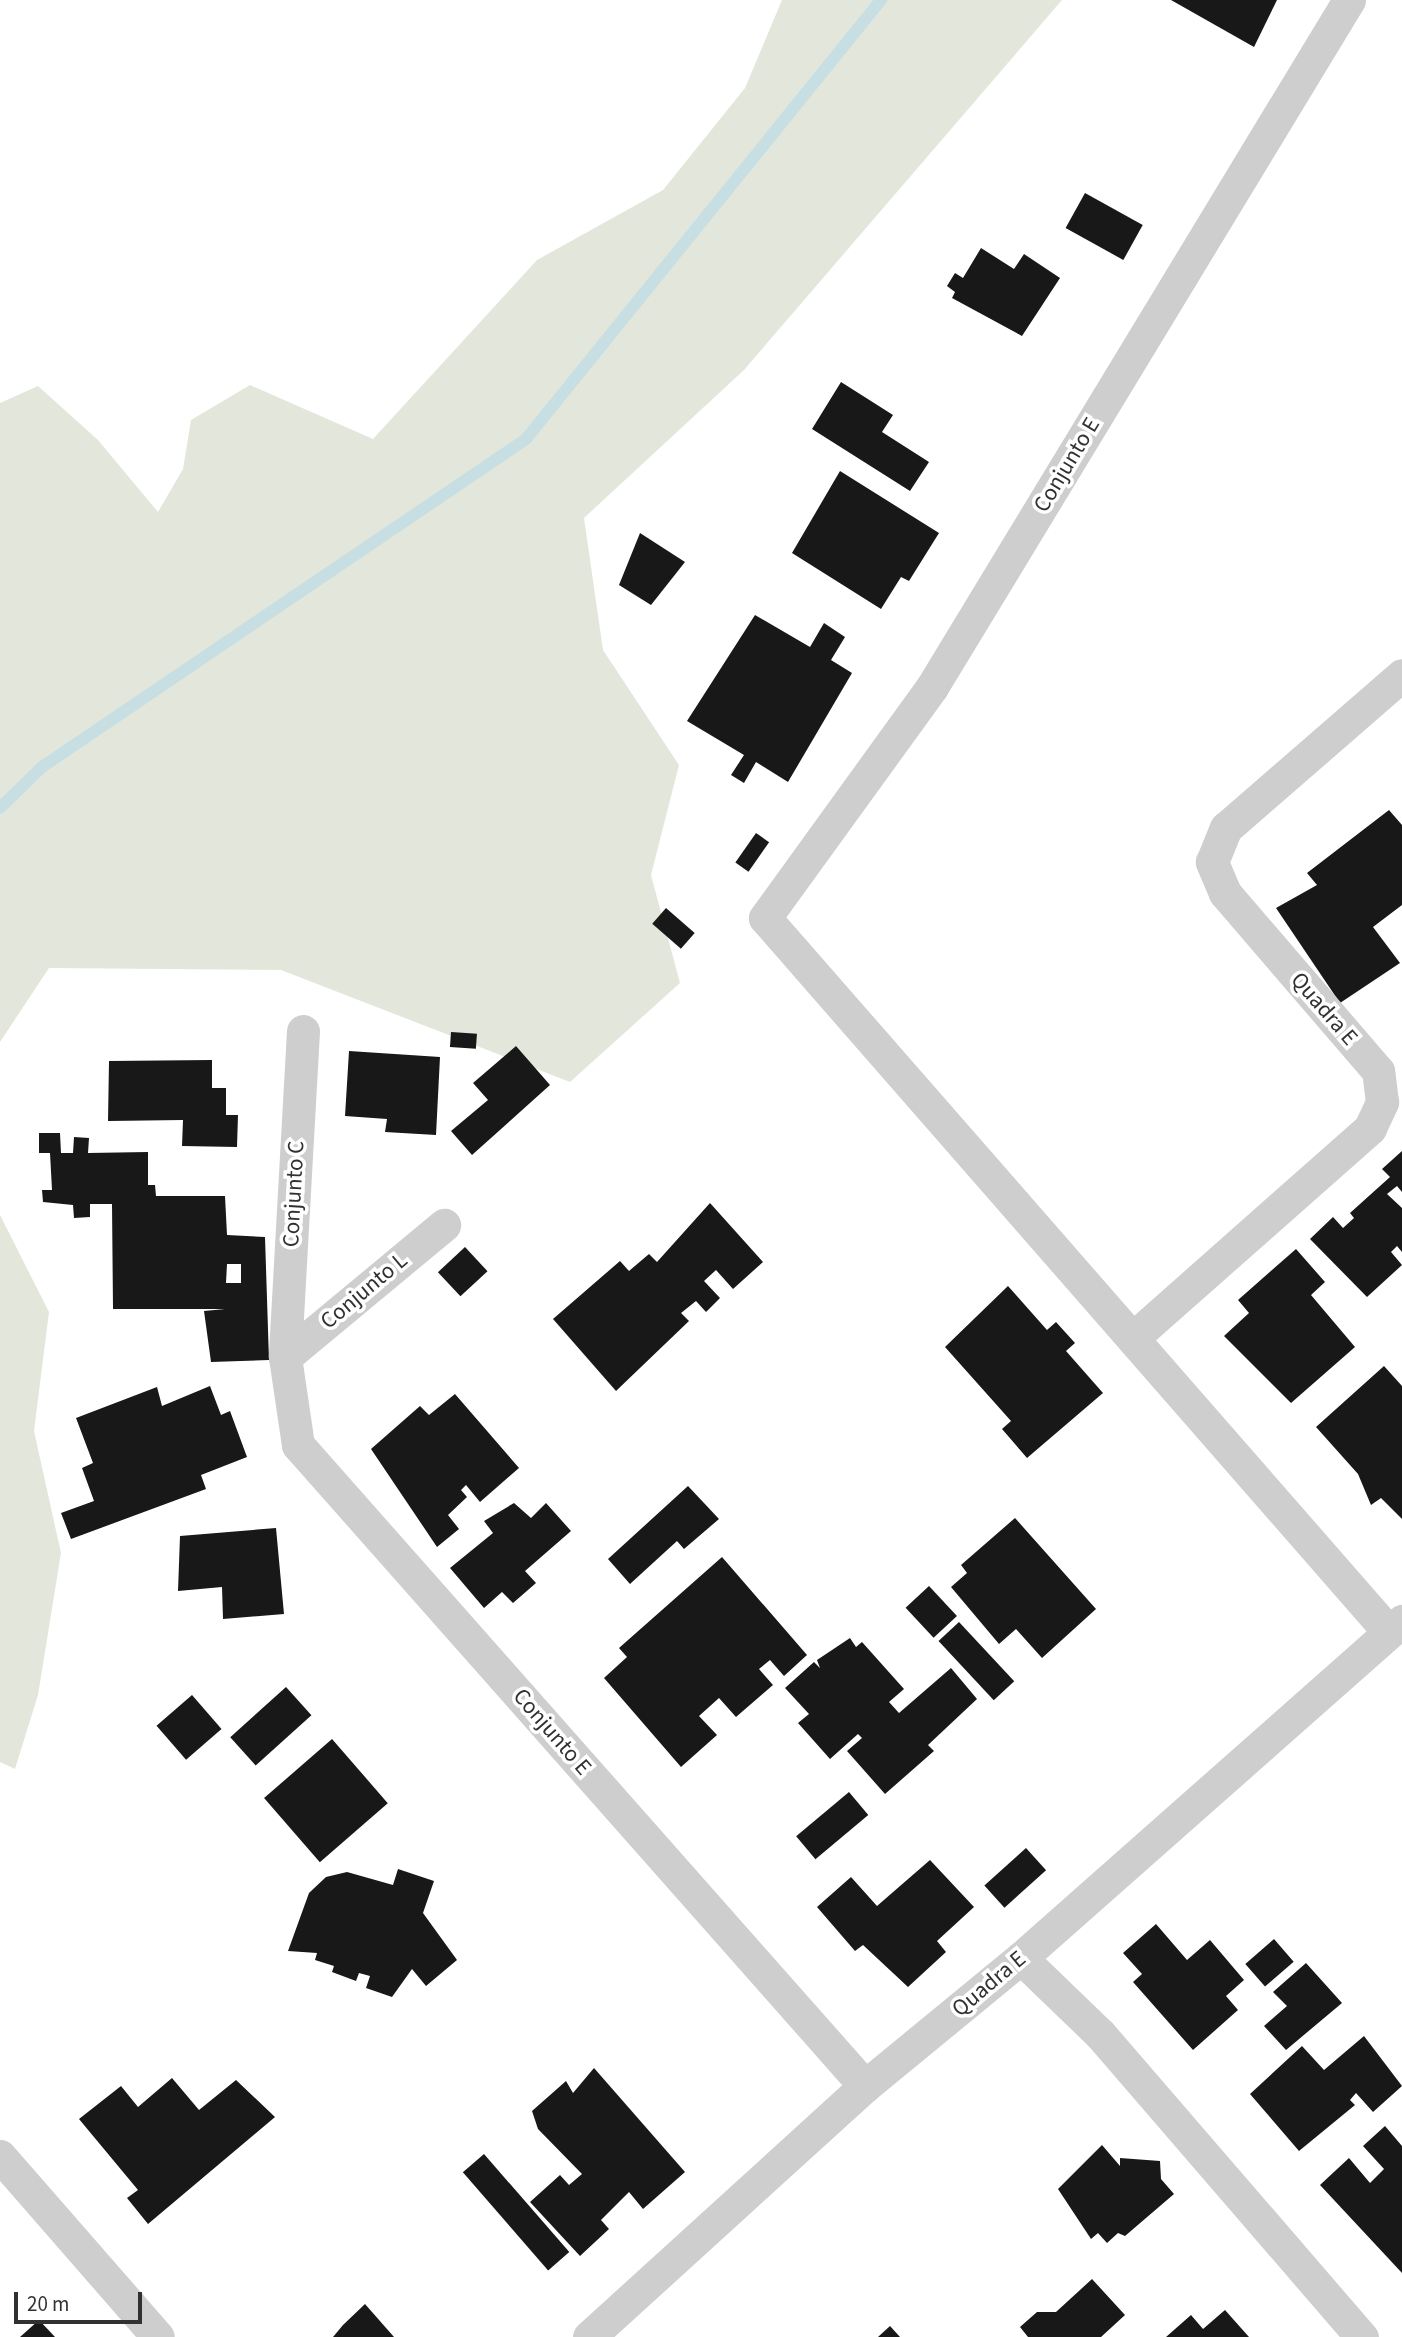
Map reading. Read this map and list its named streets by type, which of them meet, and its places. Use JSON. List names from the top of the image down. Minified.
{"streets":{"street":["Conjunto E","Quadra E","Conjunto C","Conjunto L"]},"crossings":[["Conjunto E","Quadra E"],["Conjunto E","Conjunto C"],["Conjunto E","Conjunto L"],["Conjunto C","Conjunto L"]],"scale_bar":"20 m"}
